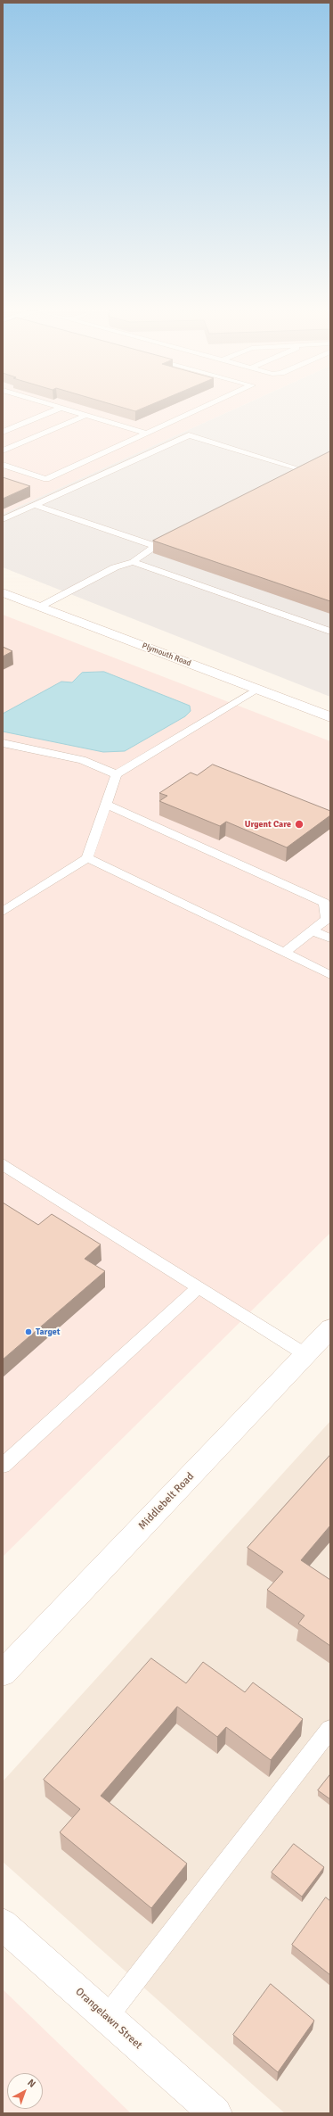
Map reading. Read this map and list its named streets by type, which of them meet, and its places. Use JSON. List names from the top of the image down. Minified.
{"streets":{"main road":["Plymouth Road","Middlebelt Road","Orangelawn Street"]},"places":["Urgent Care","Target"],"north":"top right"}
